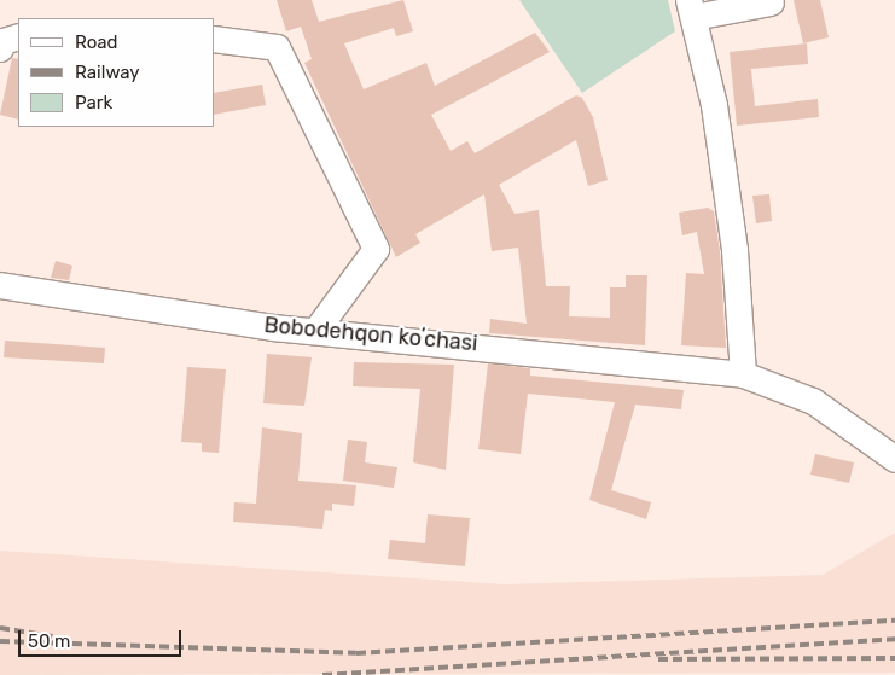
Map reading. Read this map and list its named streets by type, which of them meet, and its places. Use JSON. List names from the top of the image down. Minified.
{"streets":{"street":["Bobodehqon koʼchasi"]},"legend":["Road","Railway","Park"],"scale_bar":"50 m"}
